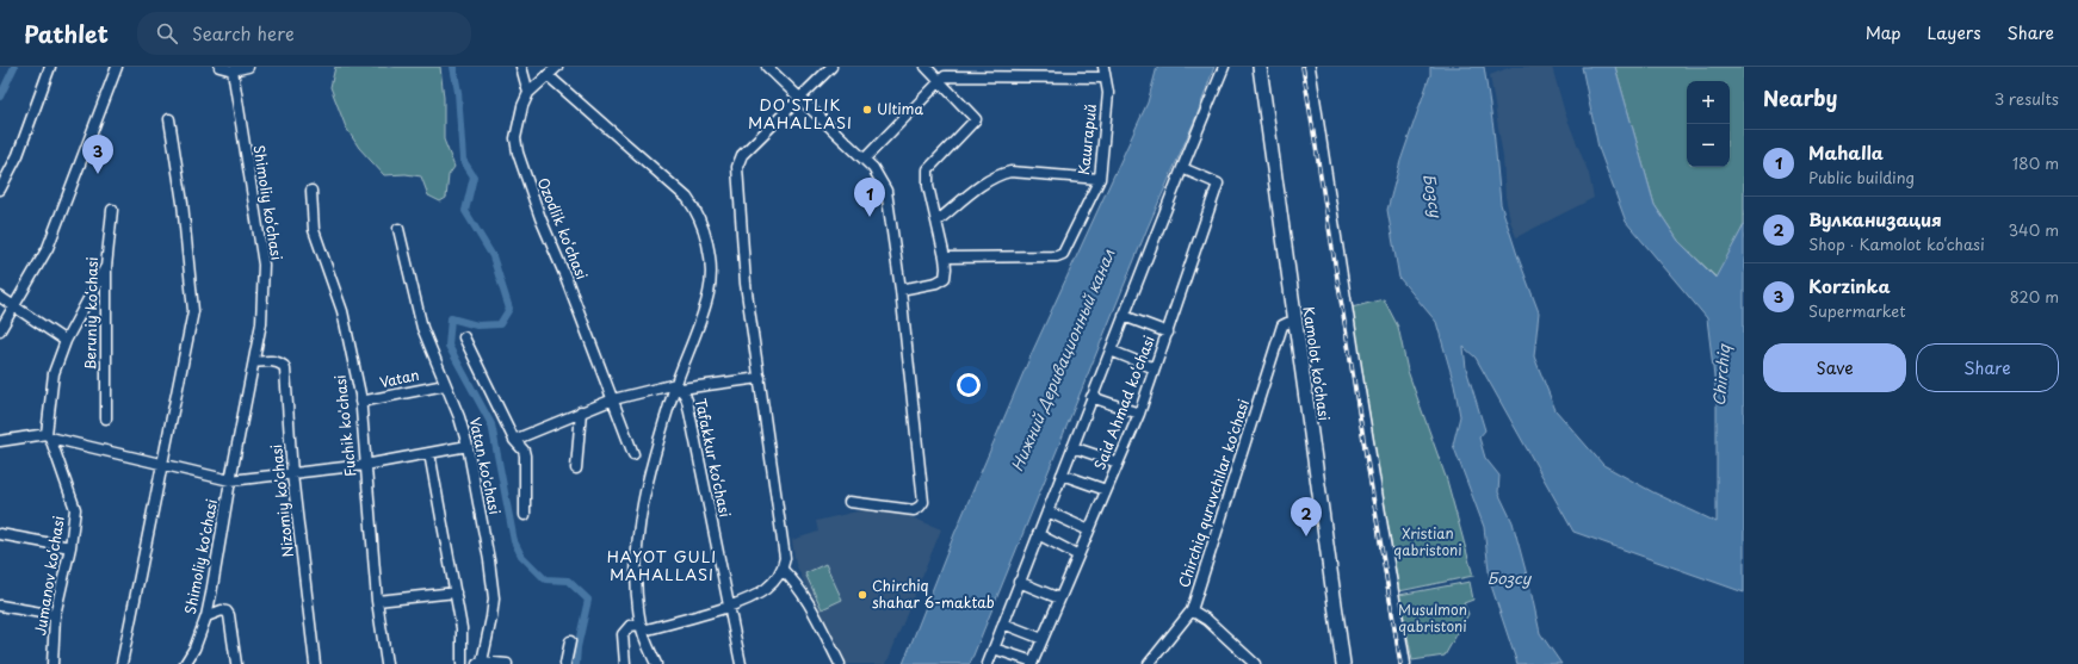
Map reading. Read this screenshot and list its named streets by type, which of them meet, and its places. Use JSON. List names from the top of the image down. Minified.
{"streets":{"main road":["Kamolot ko‘chasi"],"street":["Кашгарий","Shimoliy ko‘chasi","Ozodlik ko‘chasi","Beruniy ko‘chasi","Vatan","Said Ahmad ko‘chasi","Fuchik ko'chasi","Tafakkur ko‘chasi","Vatan ko'chasi","Chirchiq quruvchilar ko'chasi","Nizomiy ko'chasi","Shimoliy ko'chasi","Jumanov ko‘chasi"]},"crossings":[["Shimoliy ko‘chasi","Nizomiy ko'chasi"],["Shimoliy ko‘chasi","Shimoliy ko'chasi"],["Beruniy ko‘chasi","Jumanov ko‘chasi"],["Vatan","Fuchik ko'chasi"],["Vatan","Vatan ko'chasi"]],"districts":["DO'STLIK MAHALLASI","HAYOT GULI MAHALLASI"],"water":["Бозсу","Нижний Деривационный канал","Chirchiq"],"parks":["Xristian qabristoni","Musulmon qabristoni"],"places":["Ultima","Chirchiq shahar 6-maktab"],"page":{"header":"Pathlet","search":"Search here","nav":["Map","Layers","Share"],"heading":["Nearby","3 results"],"map_buttons":["+","−"],"list":[{"mark":"1","name":"Mahalla","note":"Public building","value":"180 m"},{"mark":"2","name":"Вулканизация","note":"Shop · Kamolot ko‘chasi","value":"340 m"},{"mark":"3","name":"Korzinka","note":"Supermarket","value":"820 m"}],"pins":["3","1","2"],"buttons":["Save","Share"]}}
